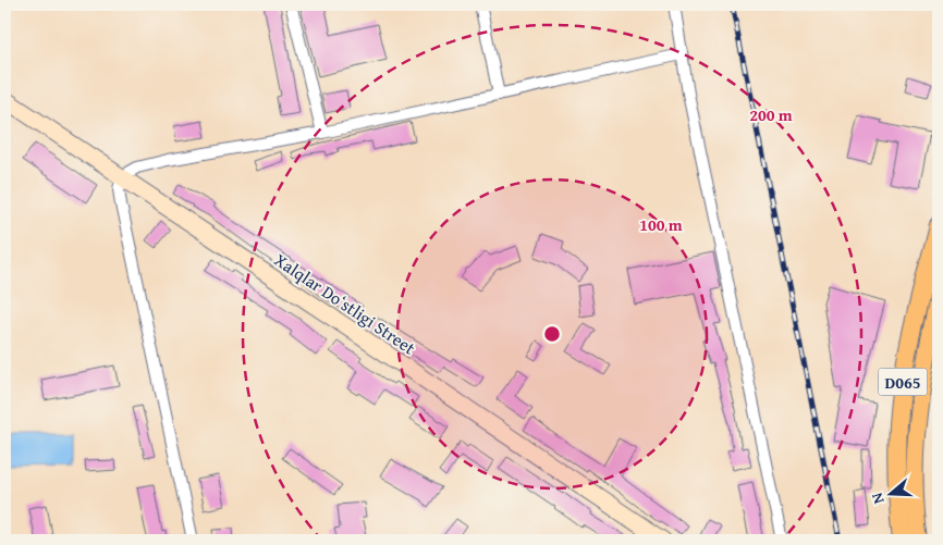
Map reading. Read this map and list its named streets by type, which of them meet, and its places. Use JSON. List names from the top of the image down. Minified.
{"streets":{"main road":["Xalqlar Doʻstligi Street","D065"]},"north":"left","rings":["200 m","100 m"]}
